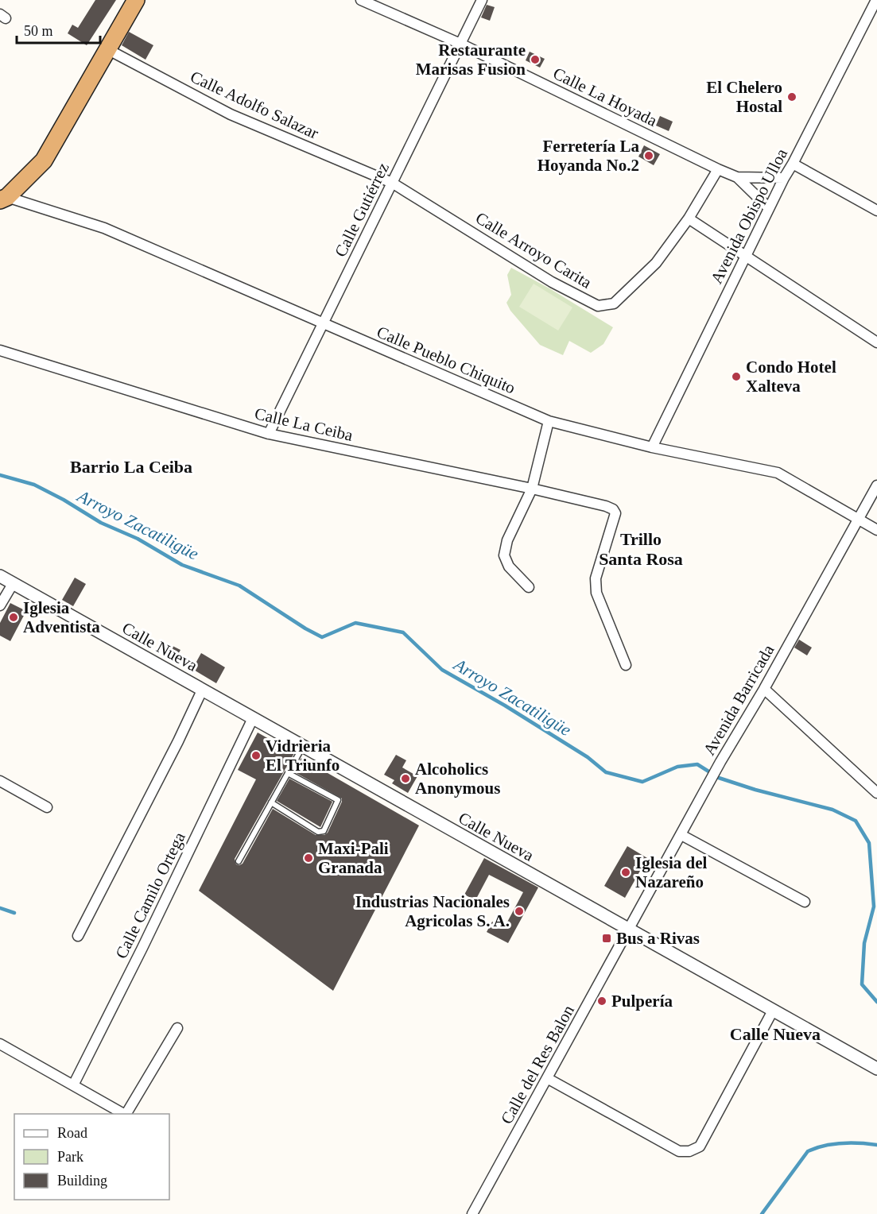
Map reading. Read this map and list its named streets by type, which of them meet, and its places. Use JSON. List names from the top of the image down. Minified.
{"streets":{"street":["Calle La Hoyada","Calle Adolfo Salazar","Calle Gutiérrez","Avenida Obispo Ulloa","Calle Arroyo Carita","Calle Pueblo Chiquito","Calle La Ceiba","Calle Nueva","Avenida Barricada","Calle Camilo Ortega","Calle del Res Balon"]},"crossings":[["Calle La Hoyada","Calle Gutiérrez"],["Calle La Hoyada","Avenida Obispo Ulloa"],["Calle La Hoyada","Calle Arroyo Carita"],["Calle Adolfo Salazar","Calle Gutiérrez"],["Calle Adolfo Salazar","Calle Arroyo Carita"],["Calle Gutiérrez","Calle Arroyo Carita"],["Calle Gutiérrez","Calle Pueblo Chiquito"],["Calle Gutiérrez","Calle La Ceiba"],["Avenida Obispo Ulloa","Calle Pueblo Chiquito"],["Calle Pueblo Chiquito","Avenida Barricada"],["Calle Nueva","Avenida Barricada"],["Calle Nueva","Calle Camilo Ortega"],["Calle Nueva","Calle del Res Balon"],["Avenida Barricada","Calle del Res Balon"]],"districts":["Barrio La Ceiba","Trillo Santa Rosa","Calle Nueva"],"water":["Arroyo Zacatiligüe"],"places":{"other":["Restaurante Marisas Fusion","El Chelero Hostal","Ferretería La Hoyanda No.2","Condo Hotel Xalteva","Iglesia Adventista","Vidrieria El Triunfo","Alcoholics Anonymous","Maxi-Pali Granada","Iglesia del Nazareño","Industrias Nacionales Agricolas S. A.","Pulpería"],"transit":["Bus a Rivas"]},"legend":["Road","Park","Building"],"scale_bar":"50 m"}
